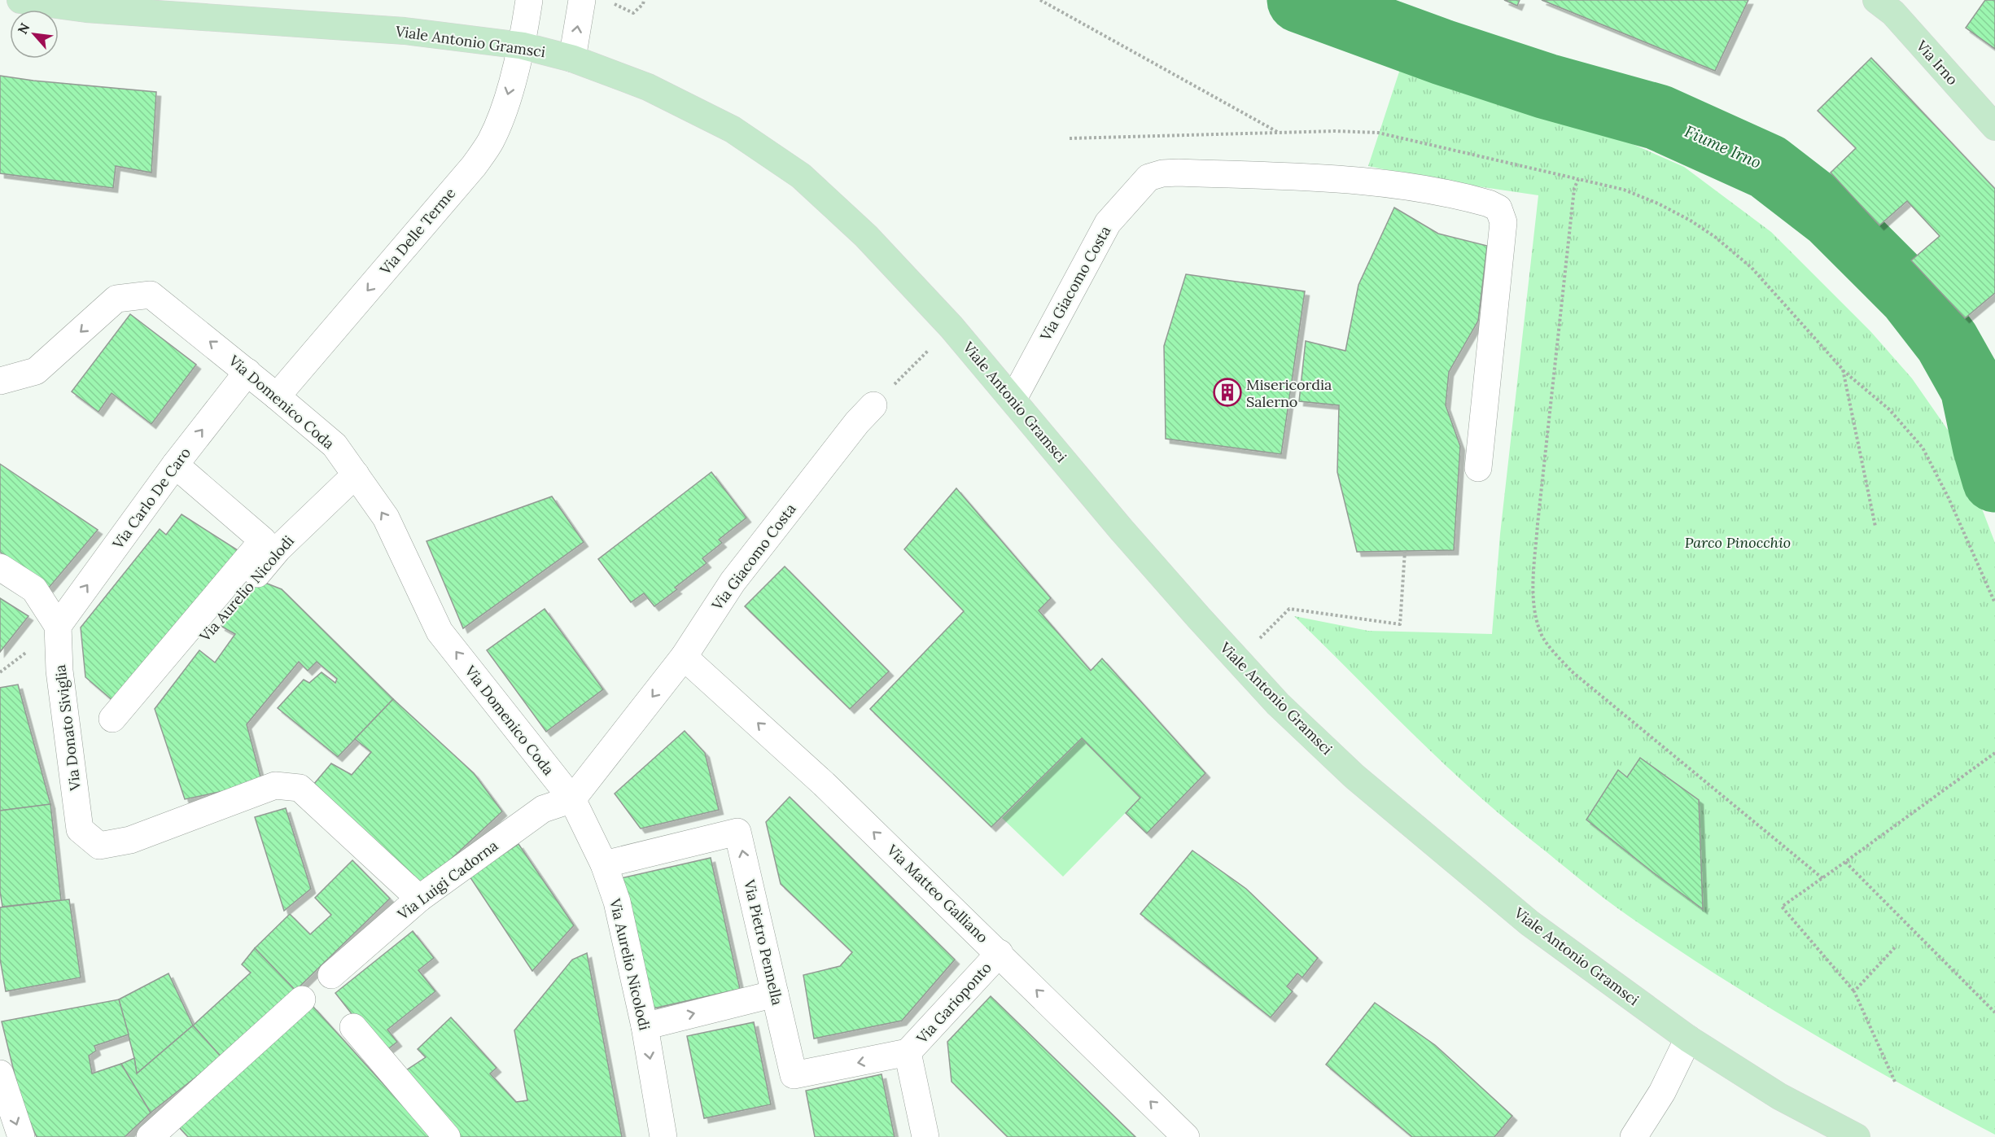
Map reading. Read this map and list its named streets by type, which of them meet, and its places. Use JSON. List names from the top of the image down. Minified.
{"streets":{"main road":["Viale Antonio Gramsci","Via Irno"],"street":["Via Delle Terme","Via Giacomo Costa","Via Domenico Coda","Via Carlo De Caro","Via Aurelio Nicolodi","Via Donato Siviglia","Via Luigi Cadorna","Via Matteo Galliano","Via Pietro Pennella","Via Garioponto"]},"crossings":[["Viale Antonio Gramsci","Via Delle Terme"],["Viale Antonio Gramsci","Via Giacomo Costa"],["Via Delle Terme","Via Domenico Coda"],["Via Giacomo Costa","Via Domenico Coda"],["Via Giacomo Costa","Via Aurelio Nicolodi"],["Via Giacomo Costa","Via Luigi Cadorna"],["Via Giacomo Costa","Via Matteo Galliano"],["Via Domenico Coda","Via Carlo De Caro"],["Via Domenico Coda","Via Aurelio Nicolodi"],["Via Domenico Coda","Via Luigi Cadorna"],["Via Carlo De Caro","Via Donato Siviglia"],["Via Aurelio Nicolodi","Via Luigi Cadorna"],["Via Aurelio Nicolodi","Via Pietro Pennella"],["Via Donato Siviglia","Via Luigi Cadorna"],["Via Matteo Galliano","Via Garioponto"],["Via Pietro Pennella","Via Garioponto"]],"one_way":["Via Delle Terme","Via Domenico Coda","Via Carlo De Caro","Via Matteo Galliano"],"water":["Fiume Irno"],"parks":["Parco Pinocchio"],"places":{"building":["Misericordia Salerno"]},"north":"top left"}
